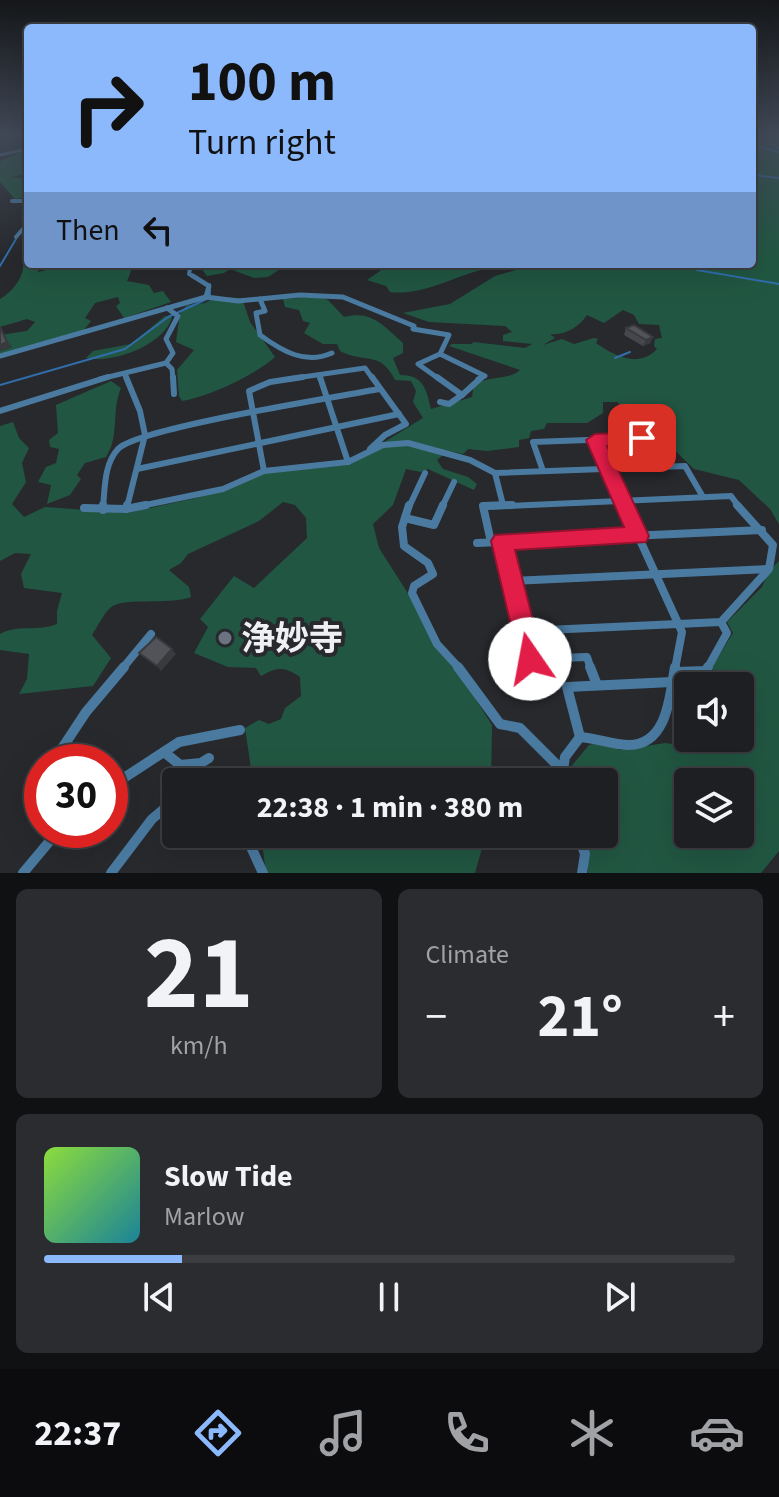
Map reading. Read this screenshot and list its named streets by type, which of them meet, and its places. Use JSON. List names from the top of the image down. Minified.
{"places":["浄妙寺"],"page":{"turn":["100 m","Turn right"],"then":"Then","limit":"30","trip":"22:38 · 1 min · 380 m","tile":[["21","km/h"],"Climate"],"heat":["−","21°","+"],"song":["Slow Tide","Marlow"],"tabs":"22:37"}}
